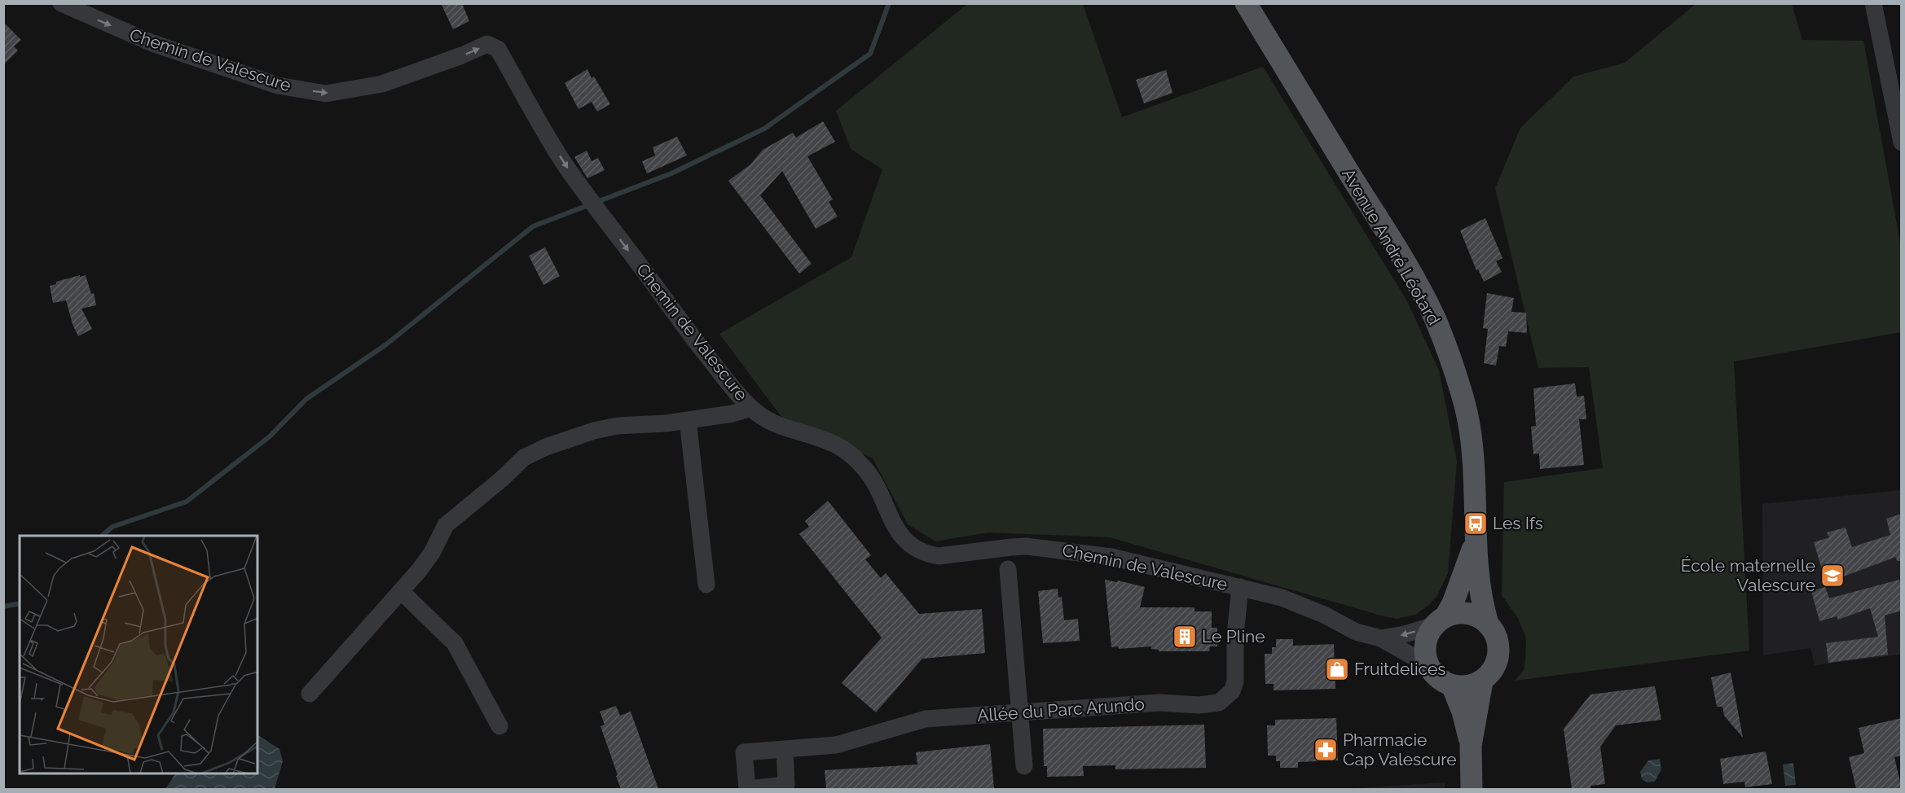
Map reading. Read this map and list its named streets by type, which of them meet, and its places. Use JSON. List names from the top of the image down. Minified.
{"streets":{"main road":["Avenue André Léotard"],"street":["Chemin de Valescure","Allée du Parc Arundo"]},"crossings":[["Chemin de Valescure","Avenue André Léotard"],["Chemin de Valescure","Allée du Parc Arundo"]],"places":{"bus stop":["Les Ifs"],"school or university":["École maternelle Valescure"],"building":["Le Pline"],"shop":["Fruitdelices"],"pharmacy":["Pharmacie Cap Valescure"]}}
